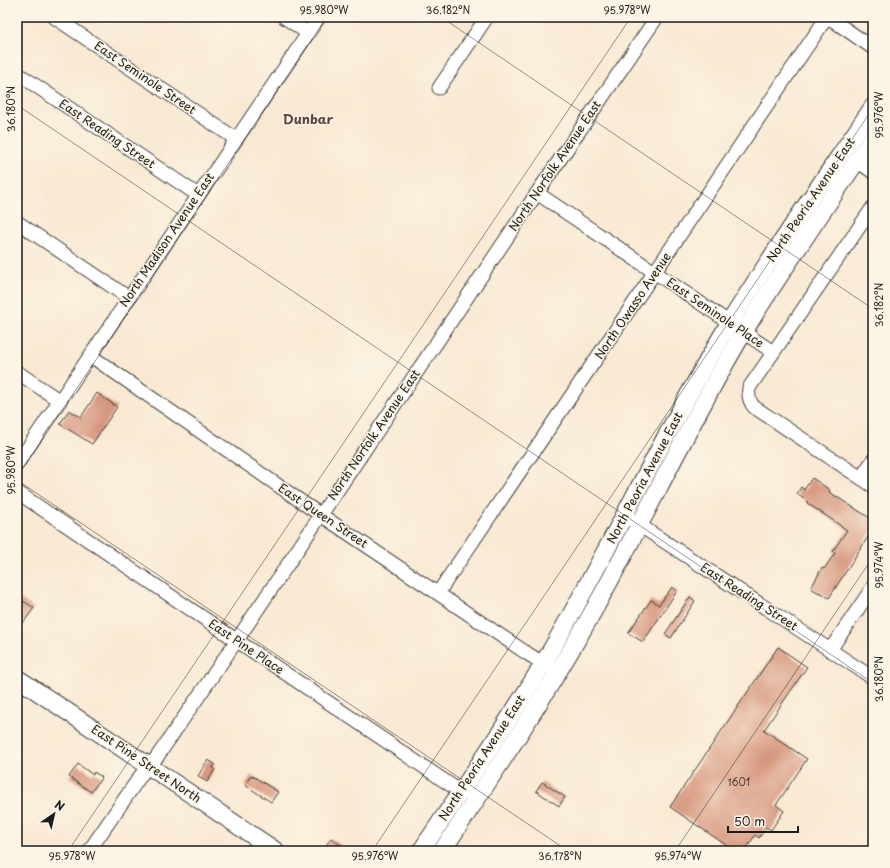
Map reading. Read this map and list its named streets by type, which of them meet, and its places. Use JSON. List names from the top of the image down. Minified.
{"streets":{"main road":["North Peoria Avenue East","East Pine Street North"],"street":["East Seminole Street","East Reading Street","North Norfolk Avenue East","North Madison Avenue East","North Owasso Avenue","East Seminole Place","East Queen Street","East Pine Place"]},"crossings":[["East Seminole Street","North Madison Avenue East"],["East Reading Street","North Peoria Avenue East"],["East Reading Street","North Madison Avenue East"],["North Norfolk Avenue East","East Seminole Place"],["North Norfolk Avenue East","East Queen Street"],["North Norfolk Avenue East","East Pine Place"],["North Norfolk Avenue East","East Pine Street North"],["North Peoria Avenue East","East Seminole Place"],["North Peoria Avenue East","East Queen Street"],["North Peoria Avenue East","East Pine Place"],["North Madison Avenue East","East Queen Street"],["North Owasso Avenue","East Seminole Place"],["North Owasso Avenue","East Queen Street"]],"districts":["Dunbar"],"house_numbers":["1601"],"scale_bar":"50 m","north":"top right","coordinates":["95.980°W","36.182°N","95.978°W","36.180°N","95.976°W","95.974°W","36.178°N"]}
